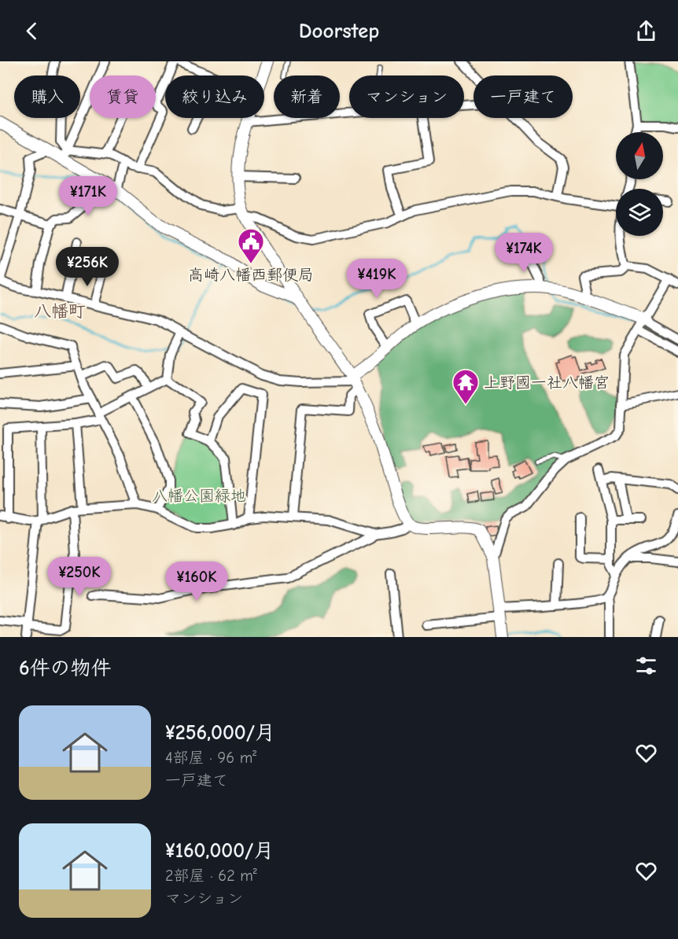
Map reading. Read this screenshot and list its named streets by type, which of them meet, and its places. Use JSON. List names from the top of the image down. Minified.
{"districts":["八幡町"],"parks":["八幡公園緑地"],"places":{"public building":["高崎八幡西郵便局"],"temple":["上野國一社八幡宮"]},"north":"top","page":{"header":"Doorstep","chip":["購入","賃貸","絞り込み","新着","マンション","一戸建て"],"price":["¥171K","¥174K","¥256K","¥419K","¥250K","¥160K"],"heading":"6件の物件","list":[{"name":"¥256,000/月","note":"4部屋 · 96 m² · 一戸建て"},{"name":"¥160,000/月","note":"2部屋 · 62 m² · マンション"}]}}
